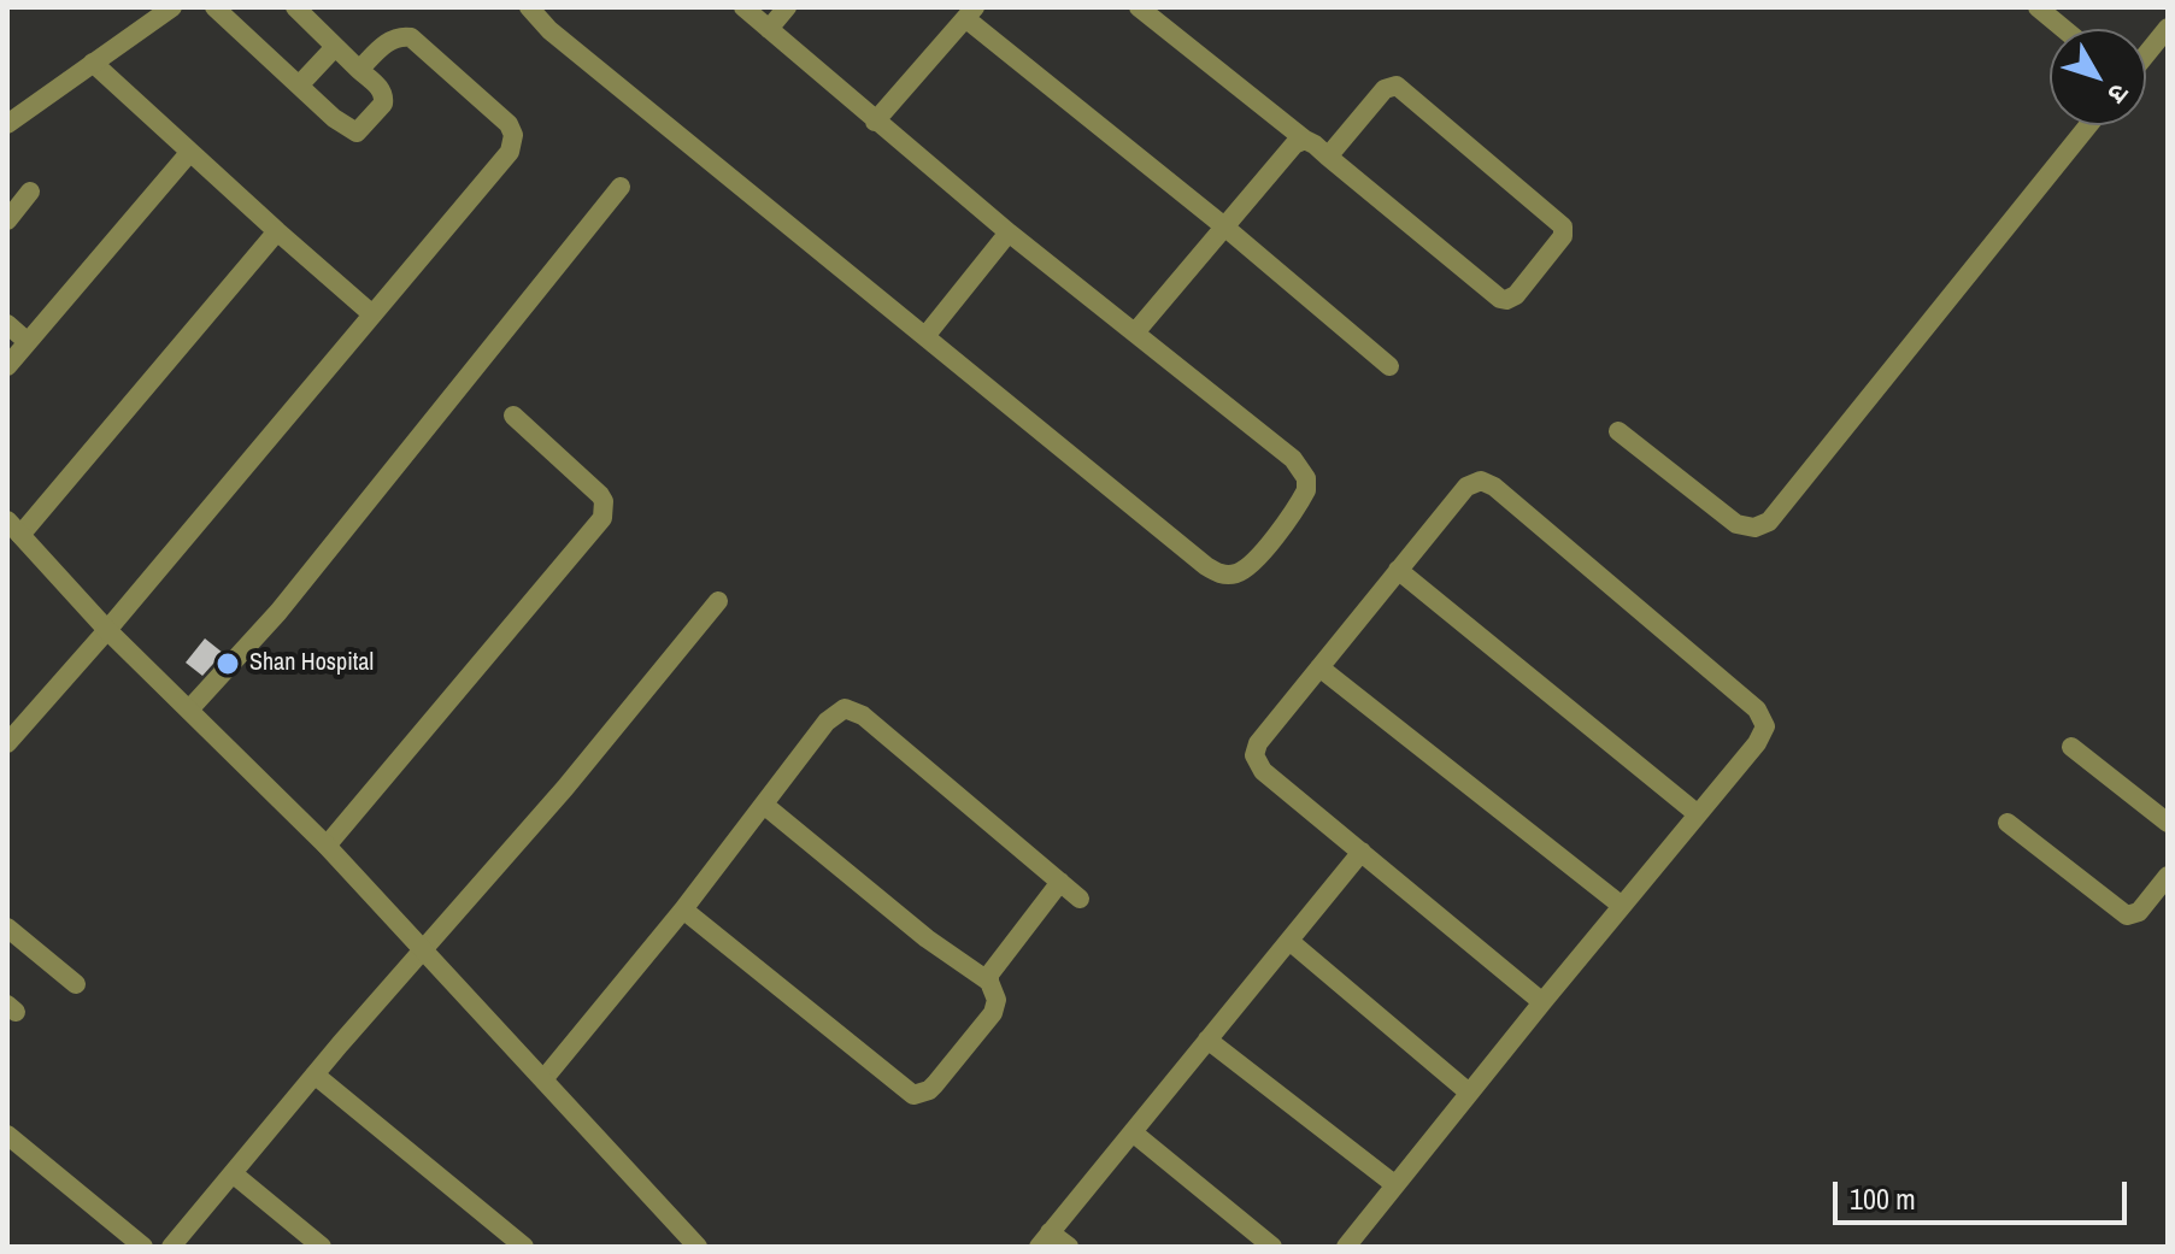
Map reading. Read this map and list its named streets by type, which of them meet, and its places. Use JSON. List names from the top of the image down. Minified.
{"places":["Shan Hospital"],"scale_bar":"100 m","north":"bottom right"}
